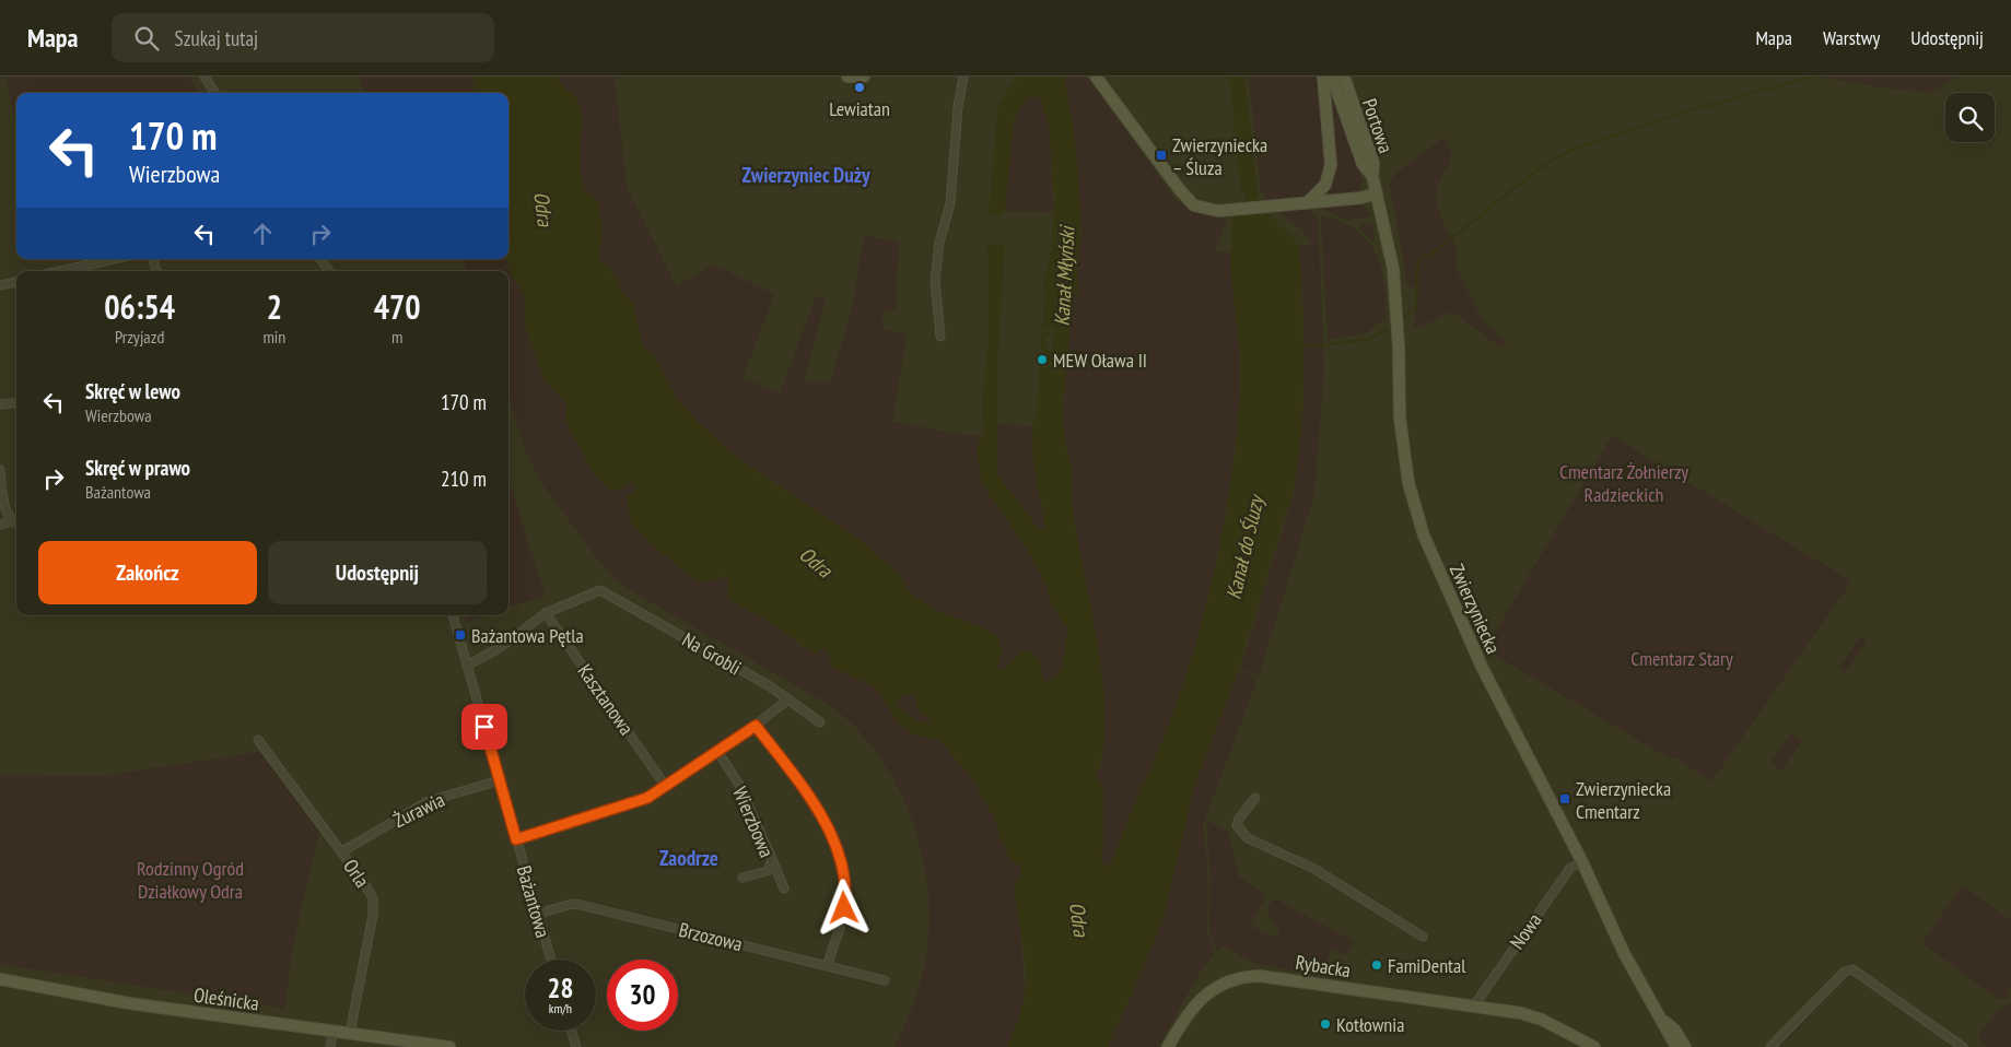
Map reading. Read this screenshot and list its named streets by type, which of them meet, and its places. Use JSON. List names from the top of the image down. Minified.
{"streets":{"street":["Portowa","Zwierzyniecka","Na Grobli","Kasztanowa","Żurawia","Wierzbowa","Orla","Bażantowa","Nowa","Brzozowa","Rybacka","Oleśnicka"]},"crossings":[["Portowa","Zwierzyniecka"],["Zwierzyniecka","Nowa"],["Na Grobli","Kasztanowa"],["Żurawia","Orla"],["Żurawia","Bażantowa"],["Orla","Oleśnicka"],["Bażantowa","Brzozowa"],["Nowa","Rybacka"]],"districts":["Zwierzyniec Duży","Zaodrze"],"water":["Odra","Kanał Młyński","Kanał do Śluzy"],"parks":["Cmentarz Żołnierzy Radzieckich","Cmentarz Stary","Rodzinny Ogród Działkowy Odra"],"places":{"other":["Lewiatan","MEW Oława II","FamiDental","Kotłownia"],"transit":["Zwierzyniecka – Śluza","Bażantowa Pętla","Zwierzyniecka Cmentarz"]},"page":{"header":"Mapa","search":"Szukaj tutaj","nav":["Mapa","Warstwy","Udostępnij"],"turn":["170 m","Wierzbowa"],"eta":["06:54","Przyjazd","2","min","470","m"],"list":[{"name":"Skręć w lewo","note":"Wierzbowa","value":"170 m"},{"name":"Skręć w prawo","note":"Bażantowa","value":"210 m"}],"buttons":["Zakończ","Udostępnij"],"speed":"28 km/h","limit":"30"}}
